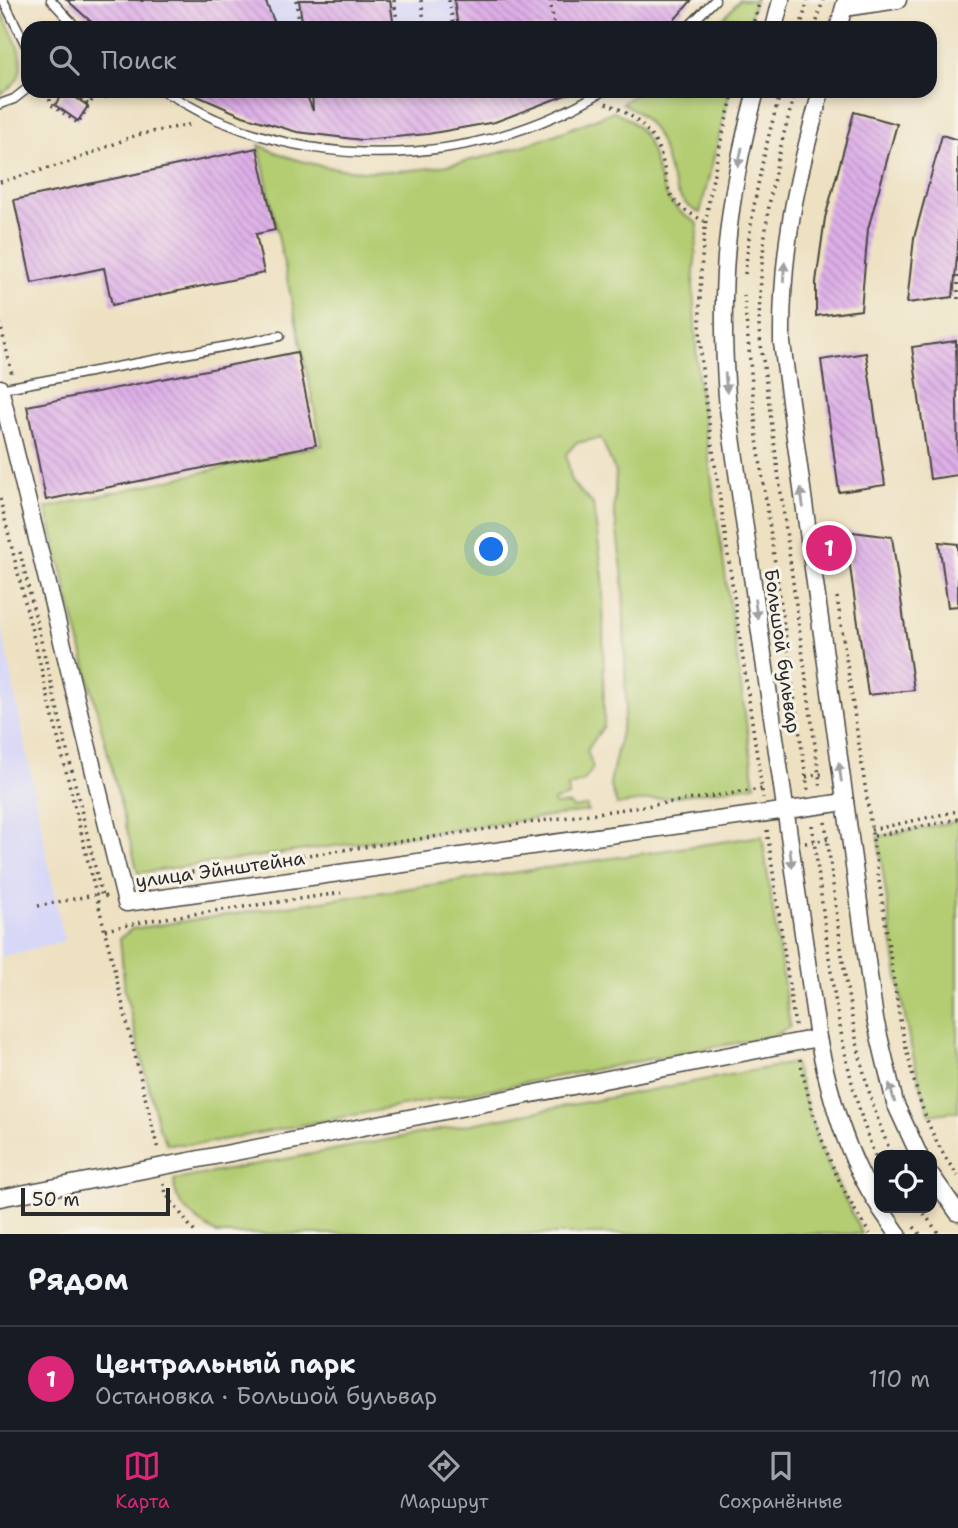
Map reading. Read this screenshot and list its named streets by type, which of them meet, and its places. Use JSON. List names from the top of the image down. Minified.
{"streets":{"street":["Большой бульвар","улица Эйнштейна"]},"crossings":[["Большой бульвар","улица Эйнштейна"]],"scale_bar":"50 m","page":{"search":"Поиск","pins":"1","scale":"50 m","heading":"Рядом","list":[{"mark":"1","name":"Центральный парк","note":"Остановка · Большой бульвар","value":"110 m"}],"nav":["Карта","Маршрут","Сохранённые"]}}
